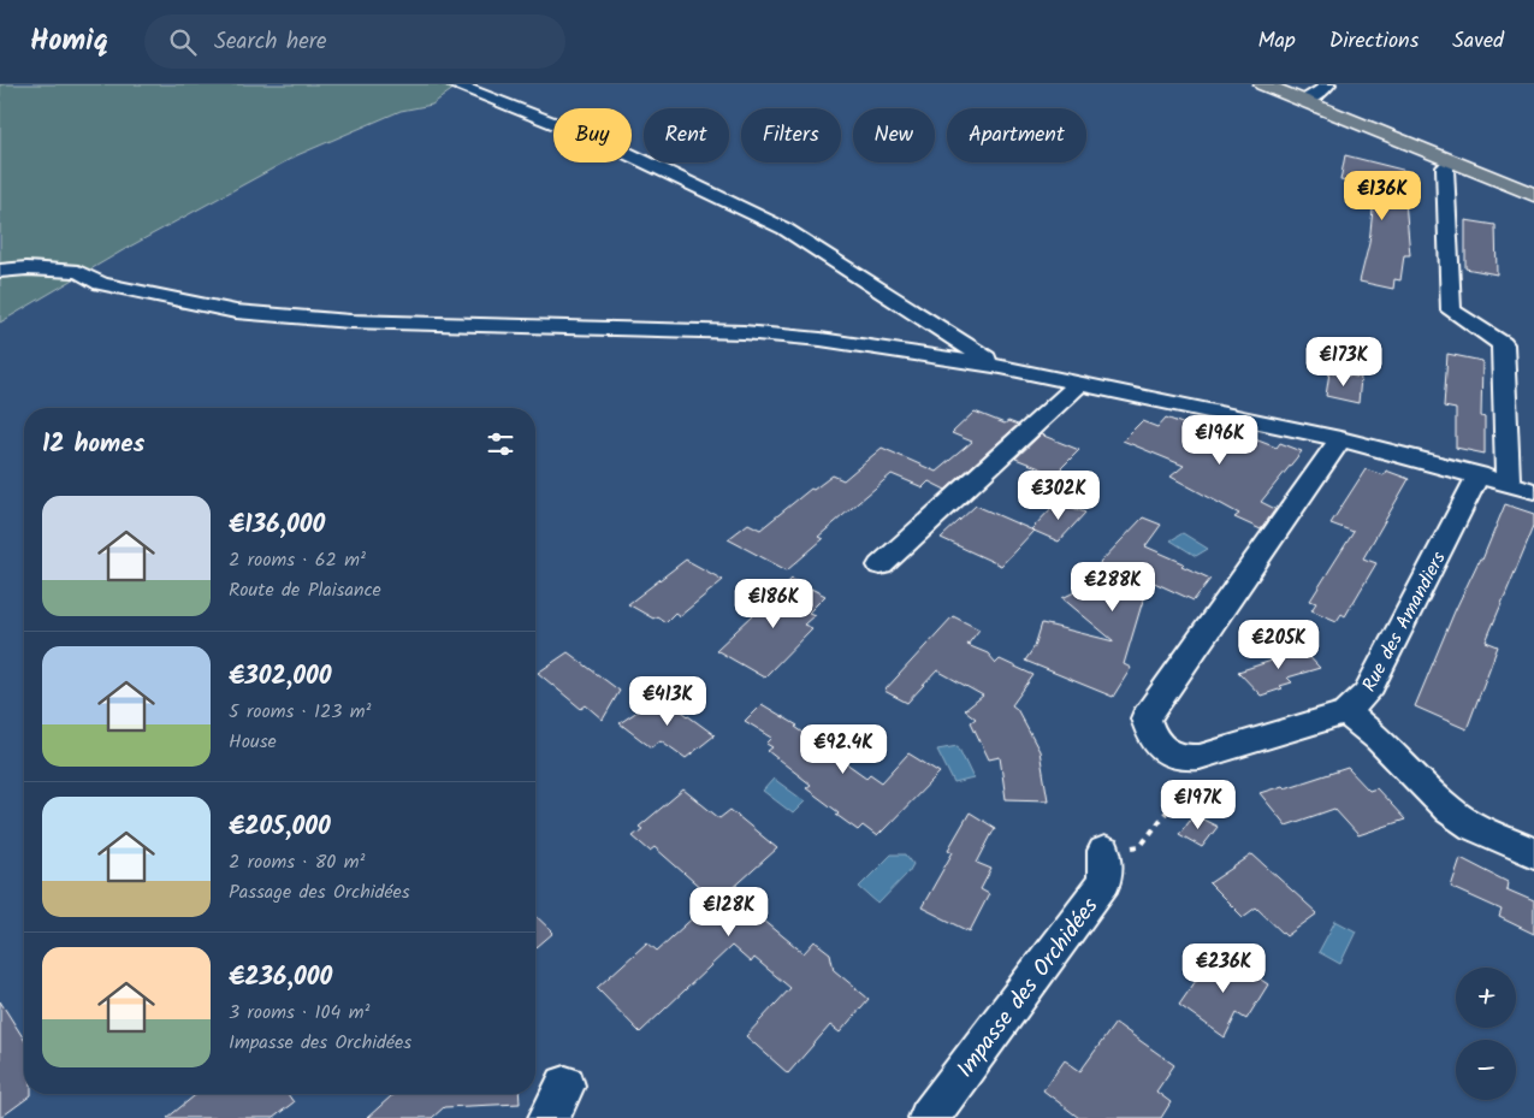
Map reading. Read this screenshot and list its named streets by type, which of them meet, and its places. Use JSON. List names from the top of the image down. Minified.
{"streets":{"street":["Rue des Amandiers","Impasse des Orchidées"]},"page":{"header":"Homiq","search":"Search here","nav":["Map","Directions","Saved"],"chip":["Buy","Rent","Filters","New","Apartment"],"price":["€136K","€173K","€196K","€302K","€288K","€186K","€205K","€413K","€92.4K","€197K","€128K","€236K"],"heading":"12 homes","list":[{"name":"€136,000","note":"2 rooms · 62 m² · Route de Plaisance"},{"name":"€302,000","note":"5 rooms · 123 m² · House"},{"name":"€205,000","note":"2 rooms · 80 m² · Passage des Orchidées"},{"name":"€236,000","note":"3 rooms · 104 m² · Impasse des Orchidées"}],"map_buttons":["+","−"]}}
